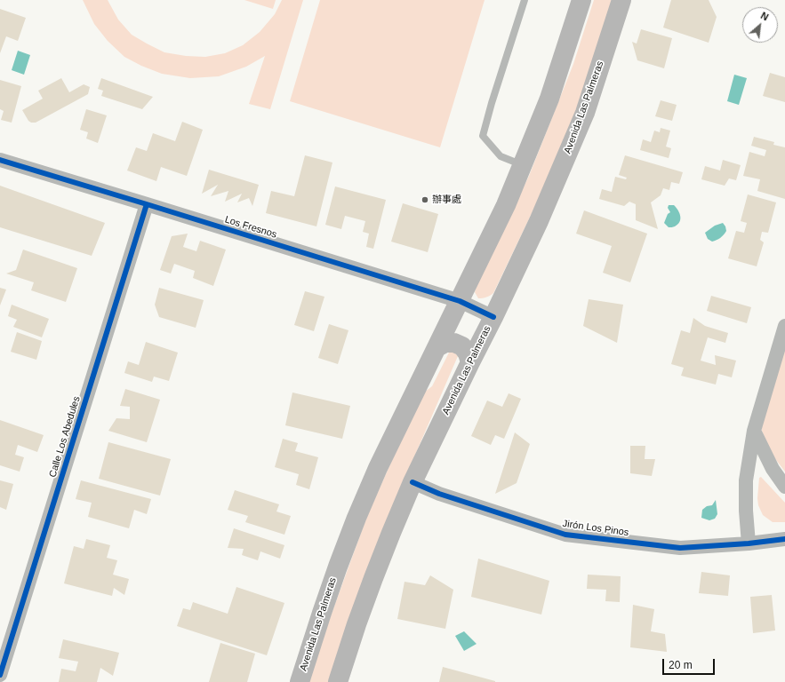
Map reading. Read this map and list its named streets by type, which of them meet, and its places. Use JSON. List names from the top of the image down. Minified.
{"streets":{"main road":["Avenida Las Palmeras"],"street":["Los Fresnos","Calle Los Abedules","Jirón Los Pinos"]},"crossings":[["Avenida Las Palmeras","Los Fresnos"],["Avenida Las Palmeras","Jirón Los Pinos"],["Los Fresnos","Calle Los Abedules"]],"places":["辦事處"],"scale_bar":"20 m","north":"top right"}
